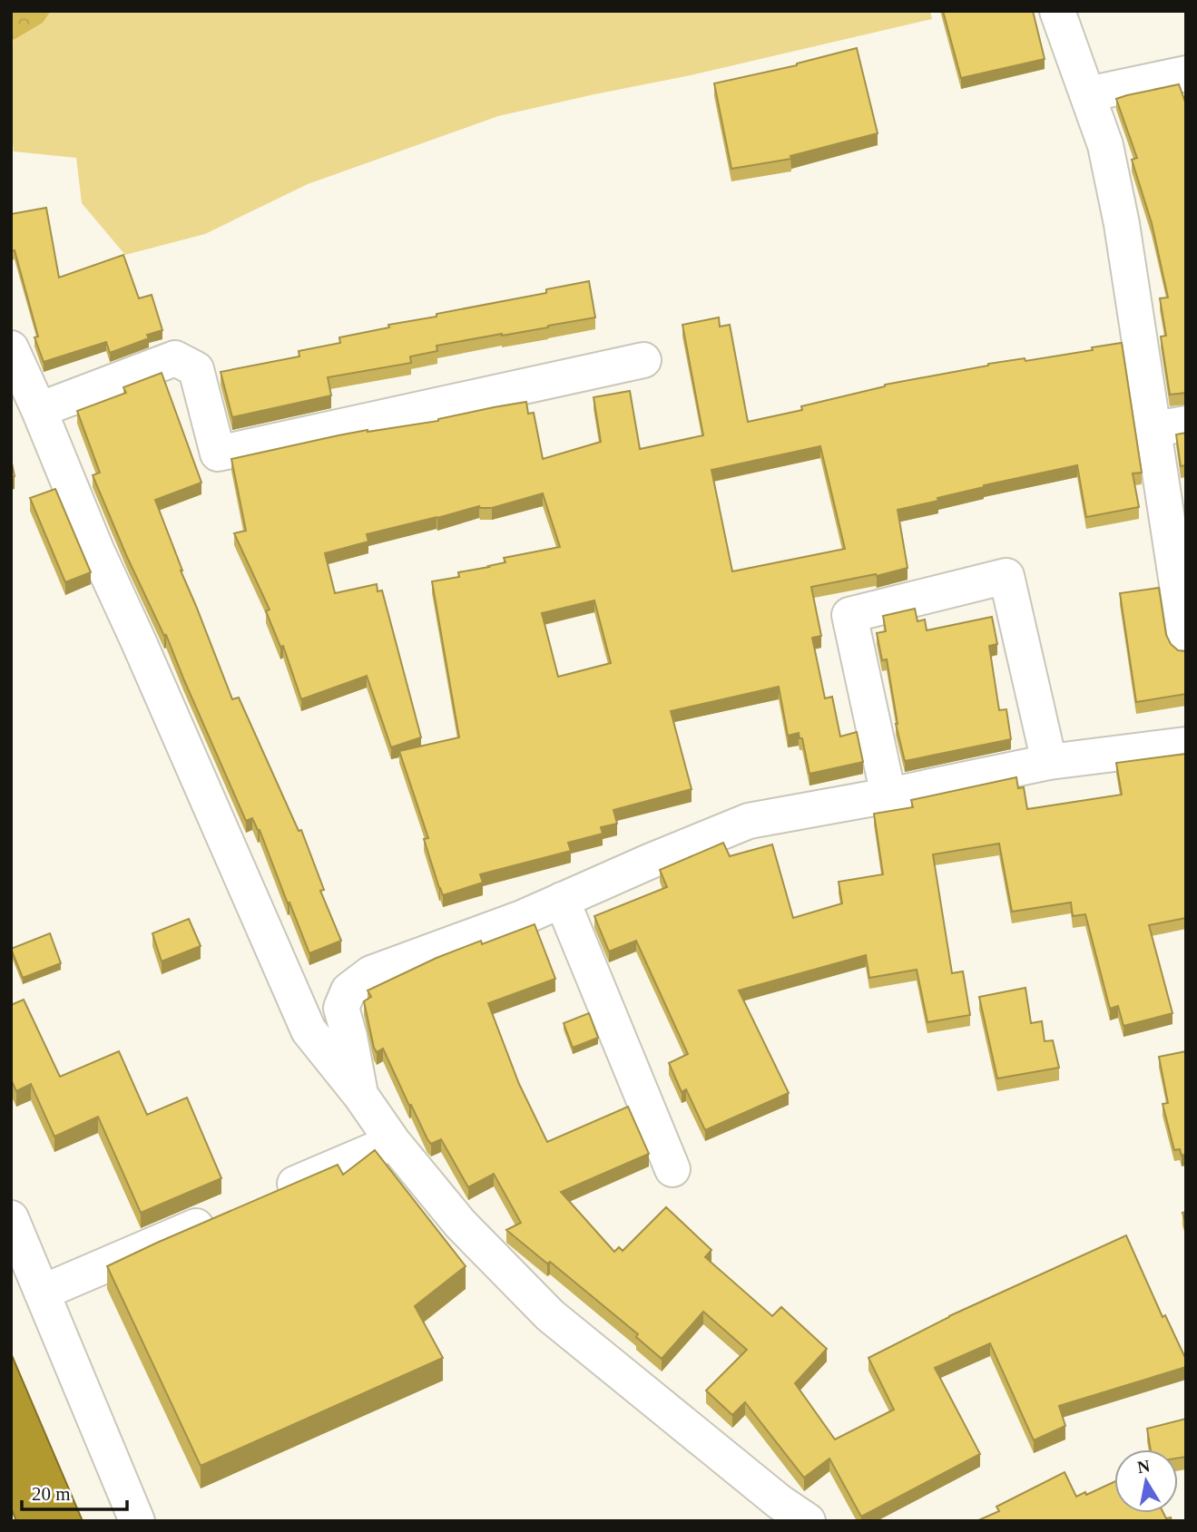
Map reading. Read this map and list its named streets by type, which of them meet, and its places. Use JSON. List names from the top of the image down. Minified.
{"scale_bar":"20 m","north":"top"}
